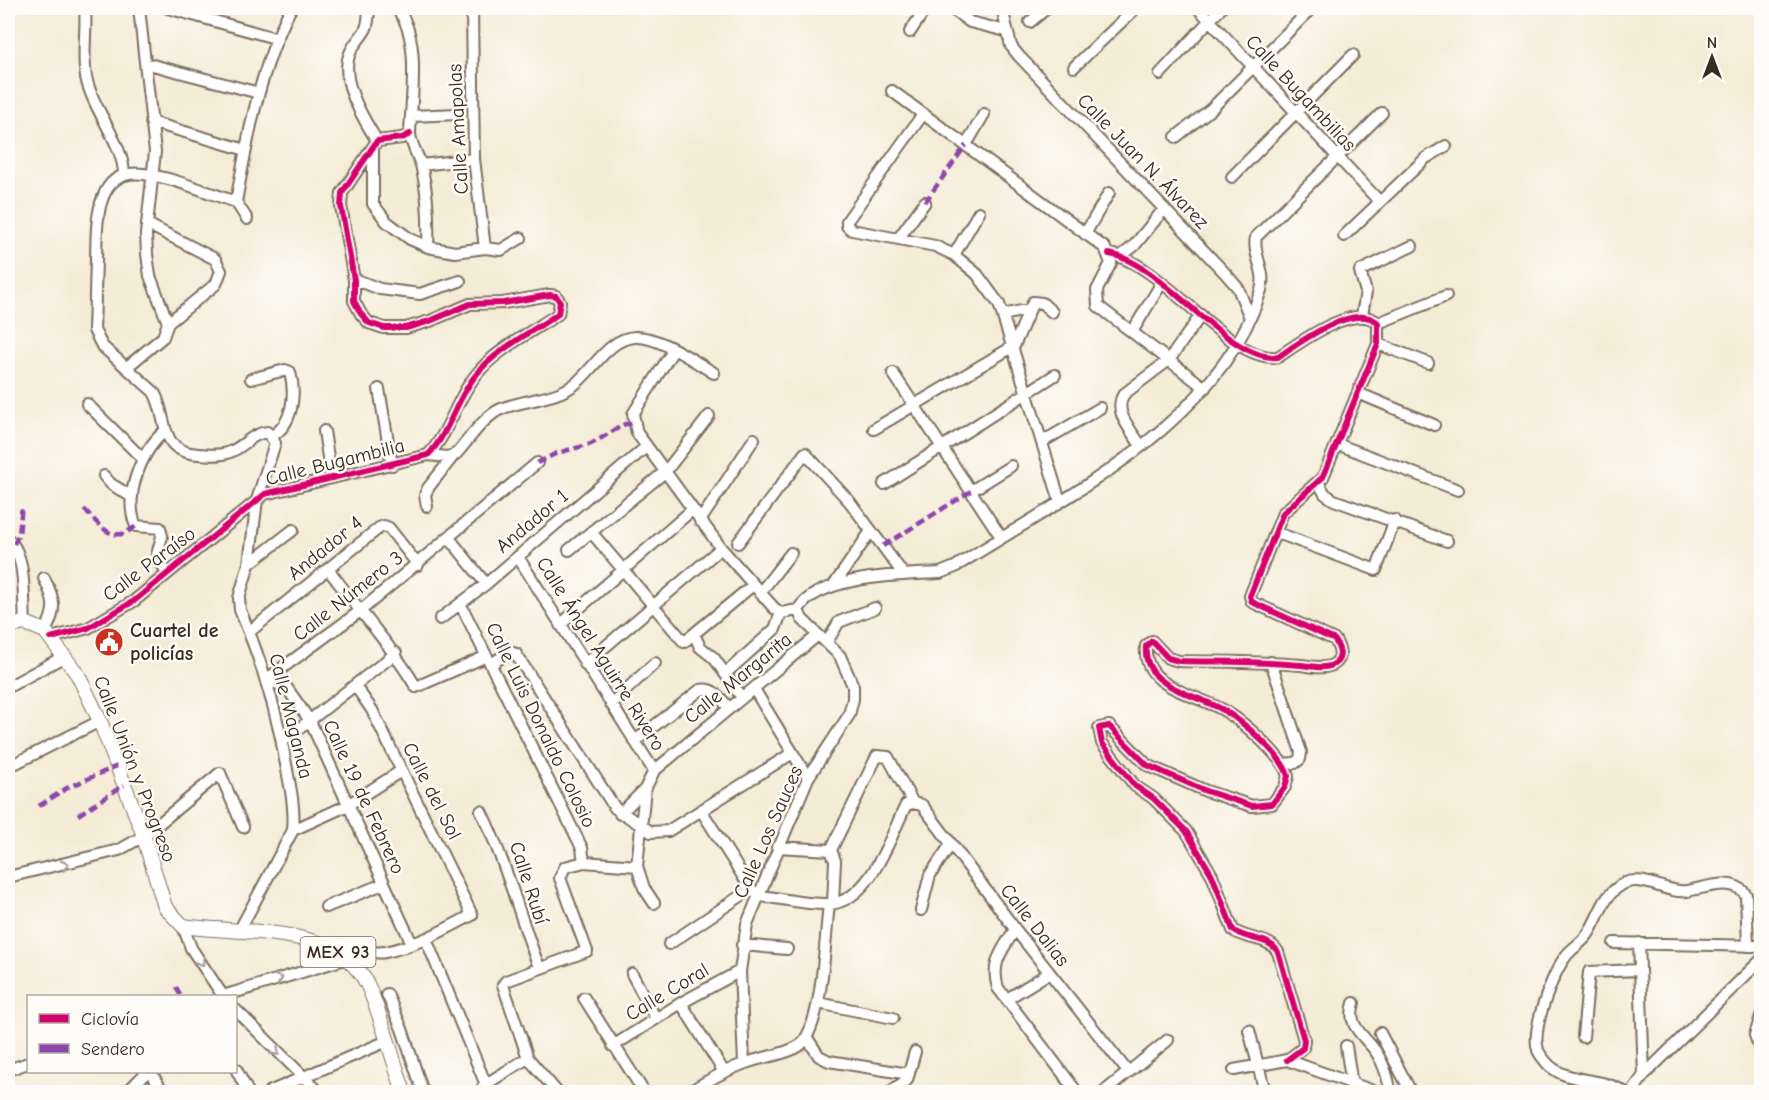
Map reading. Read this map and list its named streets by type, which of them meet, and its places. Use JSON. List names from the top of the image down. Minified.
{"streets":{"main road":["Calle Unión y Progreso","MEX 93"],"street":["Calle Bugambilias","Calle Amapolas","Calle Juan N. Álvarez","Calle Bugambilia","Andador 1","Andador 4","Calle Paraíso","Calle Número 3","Calle Ángel Aguirre Rivero","Calle Margarita","Calle Maganda","Calle Luis Donaldo Colosio","Calle del Sol","Calle 19 de Febrero","Calle Los Sauces","Calle Rubí","Calle Dalias","Calle Coral"]},"crossings":[["Calle Bugambilia","Calle Paraíso"],["Calle Bugambilia","Calle Maganda"],["Andador 1","Calle Ángel Aguirre Rivero"],["Andador 1","Calle Luis Donaldo Colosio"],["Andador 4","Calle Número 3"],["Andador 4","Calle Maganda"],["Calle Paraíso","Calle Maganda"],["Calle Paraíso","Calle Unión y Progreso"],["Calle Número 3","Calle Maganda"],["Calle Número 3","Calle 19 de Febrero"],["Calle Ángel Aguirre Rivero","Calle Margarita"],["Calle Margarita","Calle Los Sauces"],["Calle Maganda","Calle 19 de Febrero"],["Calle Maganda","MEX 93"],["Calle Unión y Progreso","MEX 93"],["Calle Los Sauces","Calle Coral"]],"places":{"public building":["Cuartel de policías"]},"legend":["Ciclovía","Sendero"],"north":"top"}
